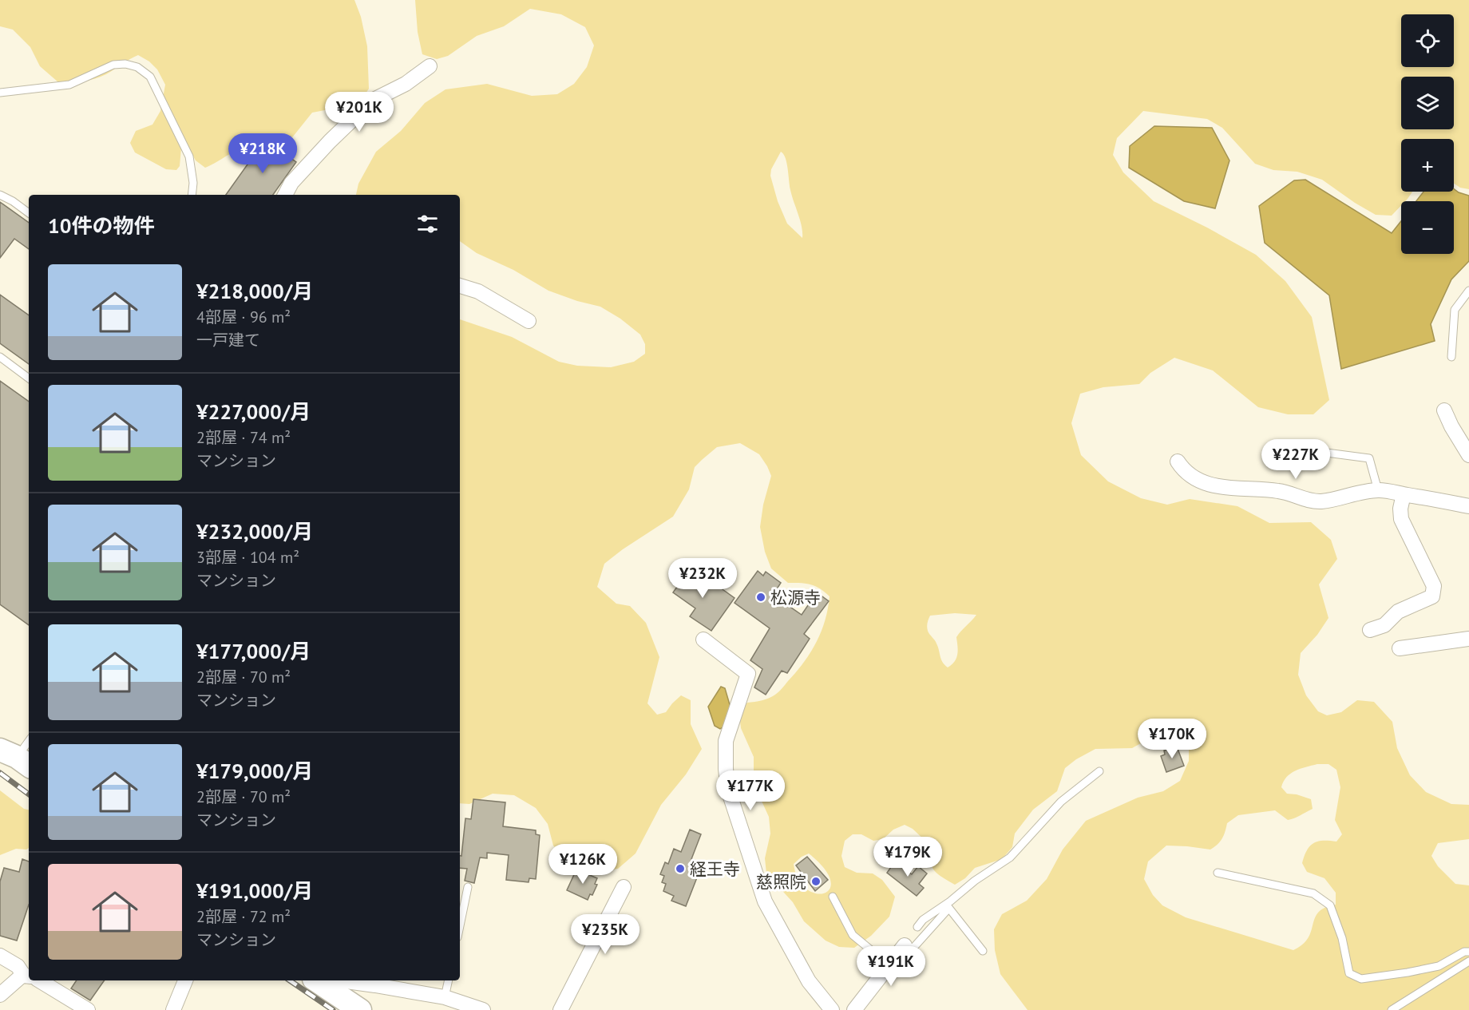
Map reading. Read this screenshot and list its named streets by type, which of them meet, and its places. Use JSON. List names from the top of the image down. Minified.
{"places":["松源寺","経王寺","慈照院"],"page":{"map_buttons":["+","−"],"price":["¥201K","¥218K","¥227K","¥232K","¥170K","¥177K","¥179K","¥126K","¥235K","¥191K"],"heading":"10件の物件","list":[{"name":"¥218,000/月","note":"4部屋 · 96 m² · 一戸建て"},{"name":"¥227,000/月","note":"2部屋 · 74 m² · マンション"},{"name":"¥232,000/月","note":"3部屋 · 104 m² · マンション"},{"name":"¥177,000/月","note":"2部屋 · 70 m² · マンション"},{"name":"¥179,000/月","note":"2部屋 · 70 m² · マンション"},{"name":"¥191,000/月","note":"2部屋 · 72 m² · マンション"}]}}
